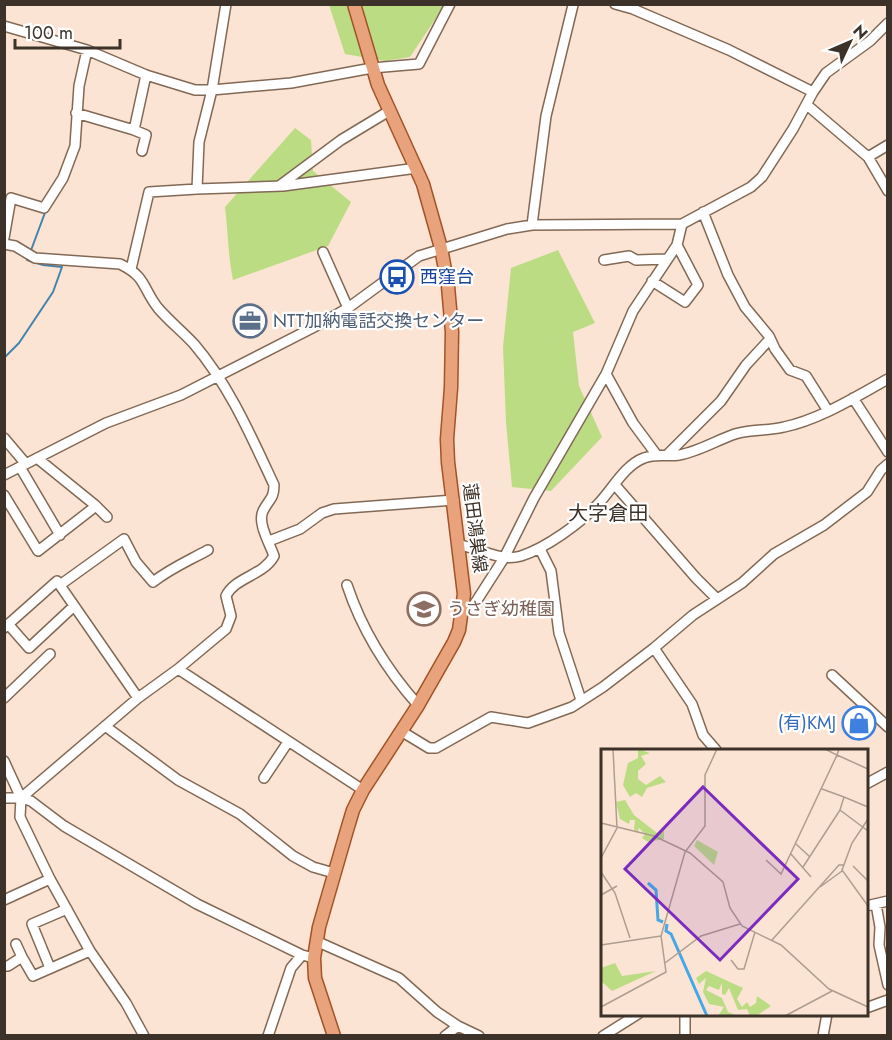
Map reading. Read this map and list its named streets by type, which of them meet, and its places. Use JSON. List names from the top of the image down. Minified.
{"streets":{"main road":["蓮田鴻巣線"]},"districts":["大字倉田"],"places":{"bus stop":["西窪台"],"office":["NTT加納電話交換センター"],"school or university":["うさぎ幼稚園"],"shop":["(有)KMJ"]},"scale_bar":"100 m","north":"top right"}
